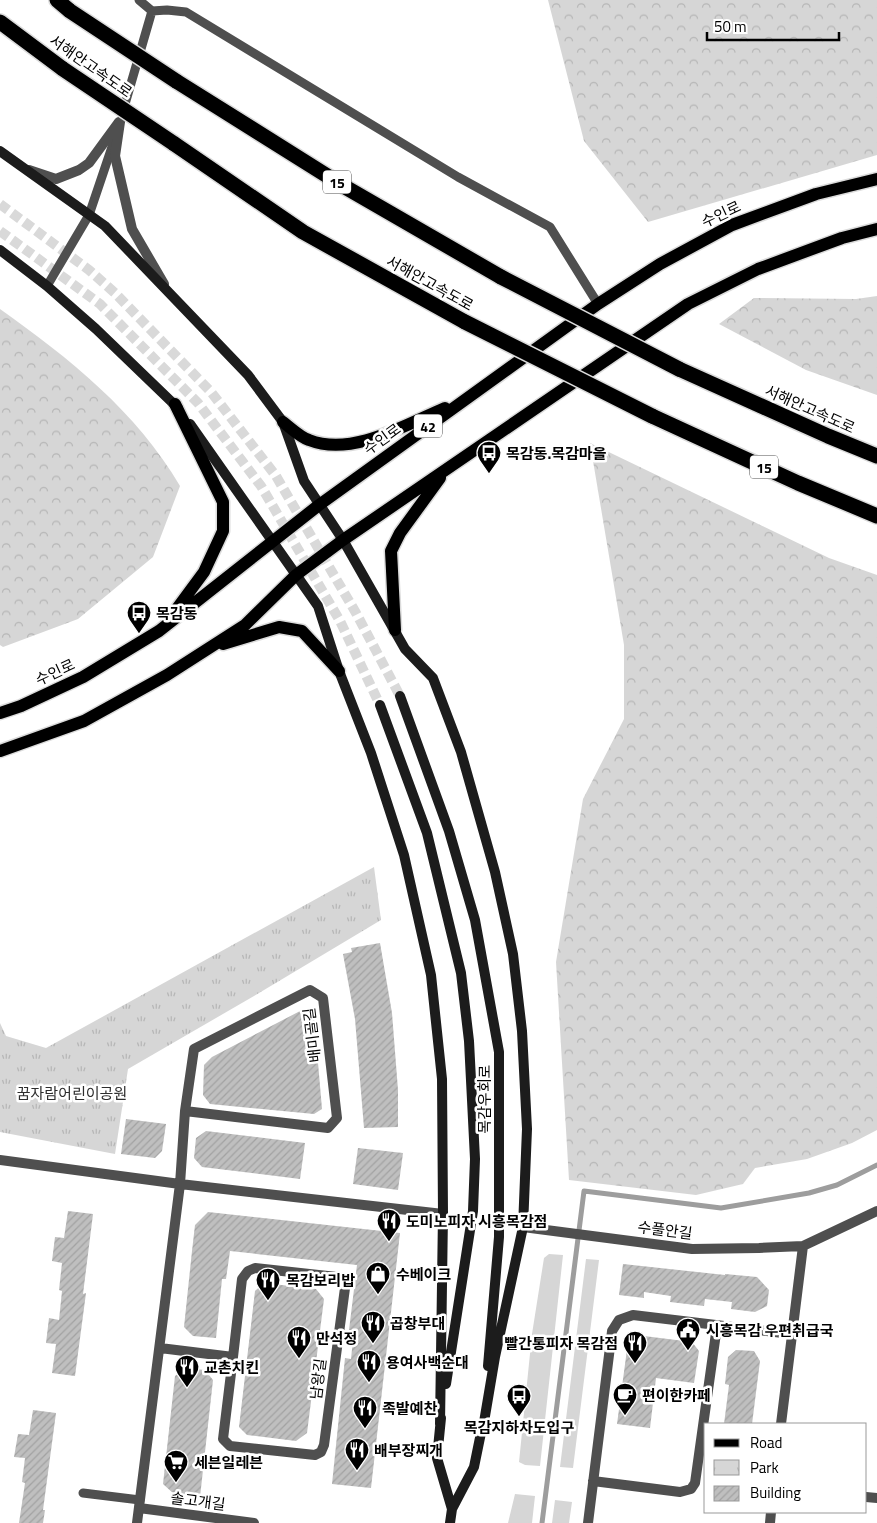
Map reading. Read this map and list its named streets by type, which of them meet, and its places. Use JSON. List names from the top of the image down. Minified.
{"streets":{"highway":["서해안고속도로","15"],"main road":["수인로","42","목감우회로"],"street":["배미골길","수풀안길","남왕길","솔고개길"]},"parks":["꿈자람어린이공원"],"places":{"bus stop":["목감동.목감마을","목감동","목감지하차도입구"],"restaurant":["도미노피자 시흥목감점","목감보리밥","곱창부대","만석정","빨간통피자 목감점","용여사백순대","교촌치킨","족발예찬","배부장찌개"],"shop":["수베이크"],"public building":["시흥목감 우편취급국"],"cafe":["편이한카페"],"supermarket":["세븐일레븐"]},"legend":["Road","Park","Building"],"scale_bar":"50 m"}
